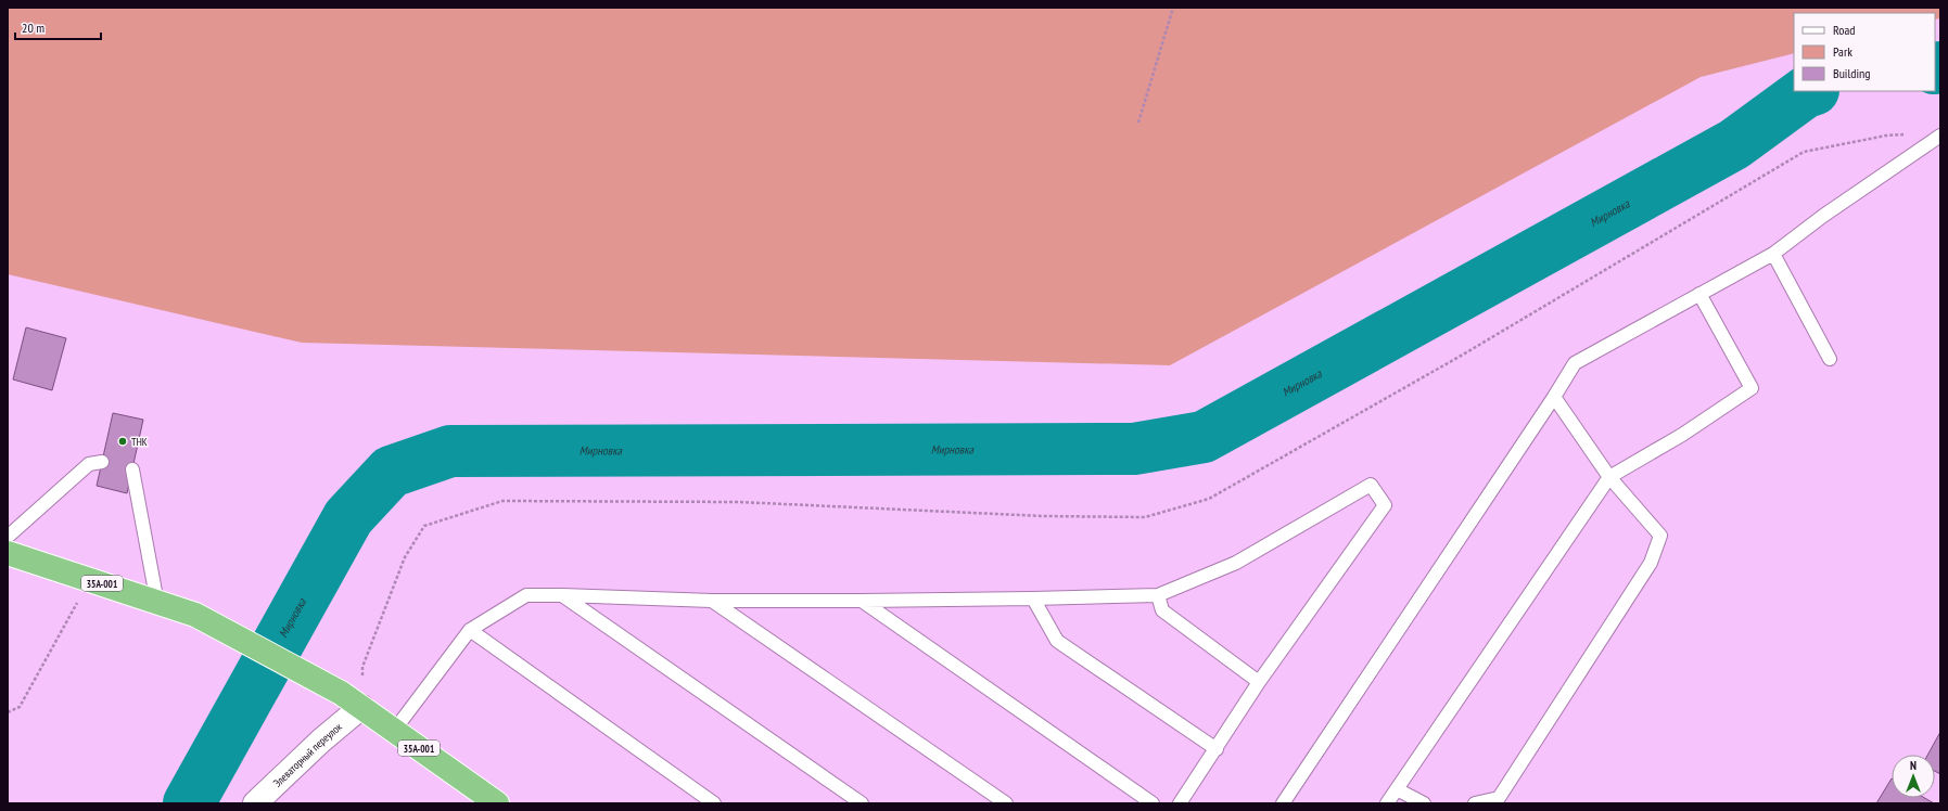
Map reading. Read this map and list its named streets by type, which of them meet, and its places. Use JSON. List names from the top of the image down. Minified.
{"streets":{"highway":["35А-001"],"street":["Элеваторный переулок"]},"crossings":[["35А-001","Элеваторный переулок"]],"water":["Мирновка"],"places":["ТНК"],"legend":["Road","Park","Building"],"scale_bar":"20 m","north":"top"}
